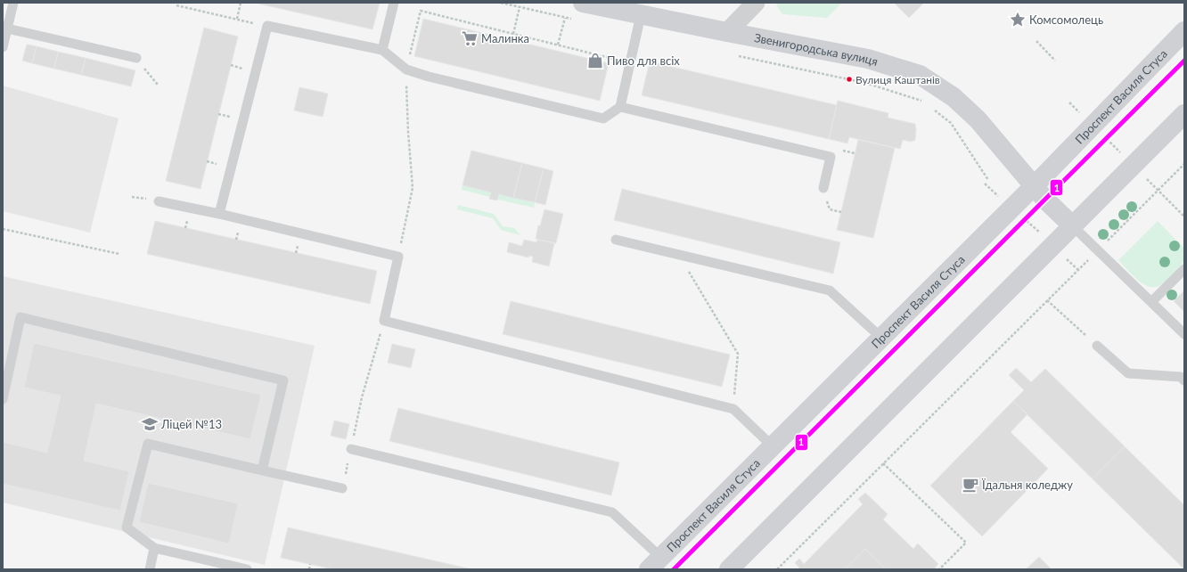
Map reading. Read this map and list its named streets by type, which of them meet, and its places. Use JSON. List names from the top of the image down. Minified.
{"streets":{"street":["Звенигородська вулиця","Проспект Василя Стуса"]},"crossings":[["Звенигородська вулиця","Проспект Василя Стуса"]],"places":{"place":["Комсомолець"],"supermarket":["Малинка"],"shop":["Пиво для всіх"],"other":["Вулиця Каштанів"],"school or university":["Ліцей №13"],"cafe":["Їдальня коледжу"]},"lines":["transit line 1"]}
